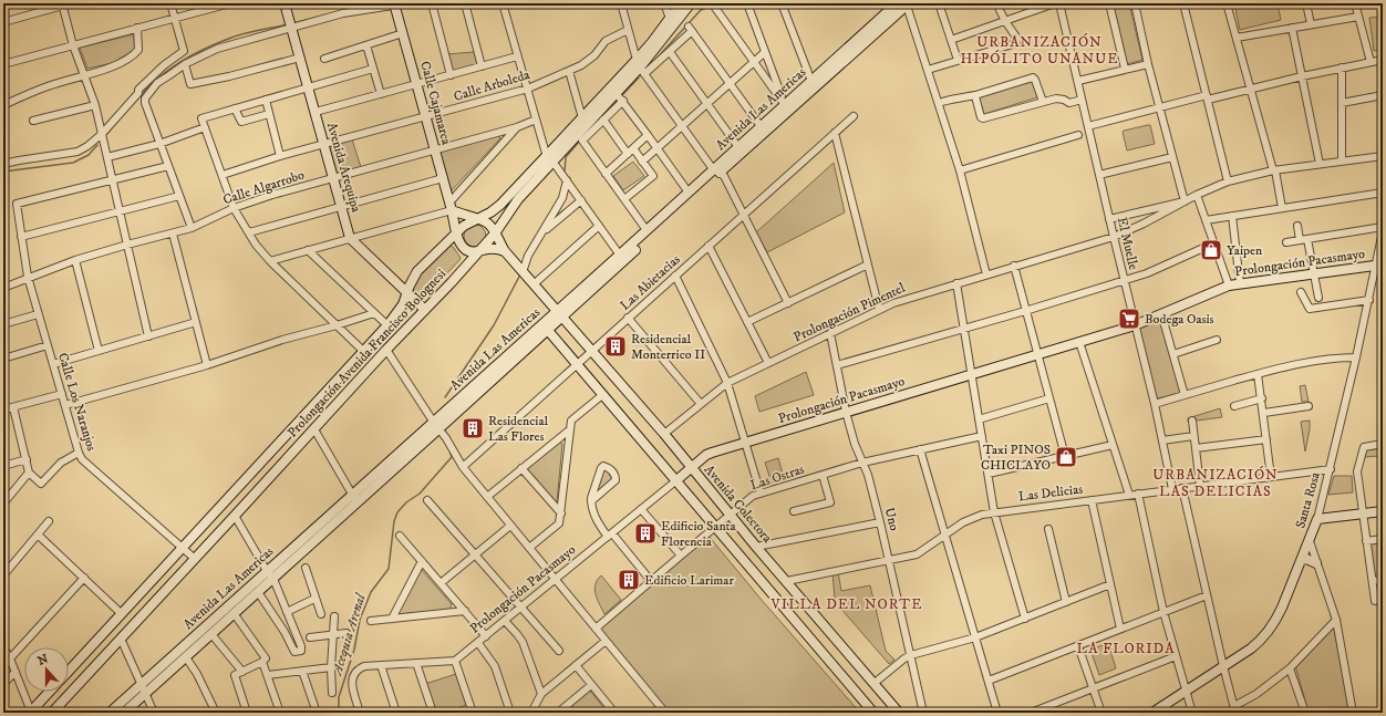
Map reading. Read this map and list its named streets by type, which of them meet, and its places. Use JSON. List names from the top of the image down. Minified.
{"streets":{"street":["Calle Arboleda","Calle Cajamarca","Avenida Las Americas","Avenida Arequipa","Calle Algarrobo","El Muelle","Prolongación Pacasmayo","Las Abietacias","Prolongación Pimentel","Prolongación Avenida Francisco Bolognesi","Calle Los Naranjos","Las Ostras","Las Delicias","Santa Rosa","Avenida Colectora","Uno"]},"crossings":[["Calle Arboleda","Calle Cajamarca"],["Calle Arboleda","Avenida Arequipa"],["Calle Cajamarca","Calle Algarrobo"],["Calle Cajamarca","Prolongación Avenida Francisco Bolognesi"],["Calle Cajamarca","Avenida Colectora"],["Avenida Las Americas","Avenida Colectora"],["Avenida Arequipa","Calle Algarrobo"],["Calle Algarrobo","Calle Los Naranjos"],["El Muelle","Prolongación Pacasmayo"],["El Muelle","Prolongación Pimentel"],["El Muelle","Las Delicias"],["Prolongación Pacasmayo","Santa Rosa"],["Prolongación Pacasmayo","Avenida Colectora"],["Prolongación Pacasmayo","Uno"],["Las Abietacias","Avenida Colectora"],["Prolongación Pimentel","Avenida Colectora"],["Prolongación Pimentel","Uno"],["Prolongación Avenida Francisco Bolognesi","Calle Los Naranjos"],["Prolongación Avenida Francisco Bolognesi","Avenida Colectora"],["Las Ostras","Avenida Colectora"],["Las Ostras","Uno"],["Las Delicias","Santa Rosa"],["Las Delicias","Avenida Colectora"],["Las Delicias","Uno"]],"districts":["URBANIZACIÓN HIPÓLITO UNANUE","URBANIZACIÓN LAS DELICIAS","VILLA DEL NORTE","LA FLORIDA"],"water":["Acequia Arenal"],"places":{"shop":["Yaipen","Taxi PINOS CHICLAYO"],"supermarket":["Bodega Oasis"],"building":["Residencial Monterrico II","Residencial Las Flores","Edificio Santa Florencia","Edificio Larimar"]},"north":"top"}
